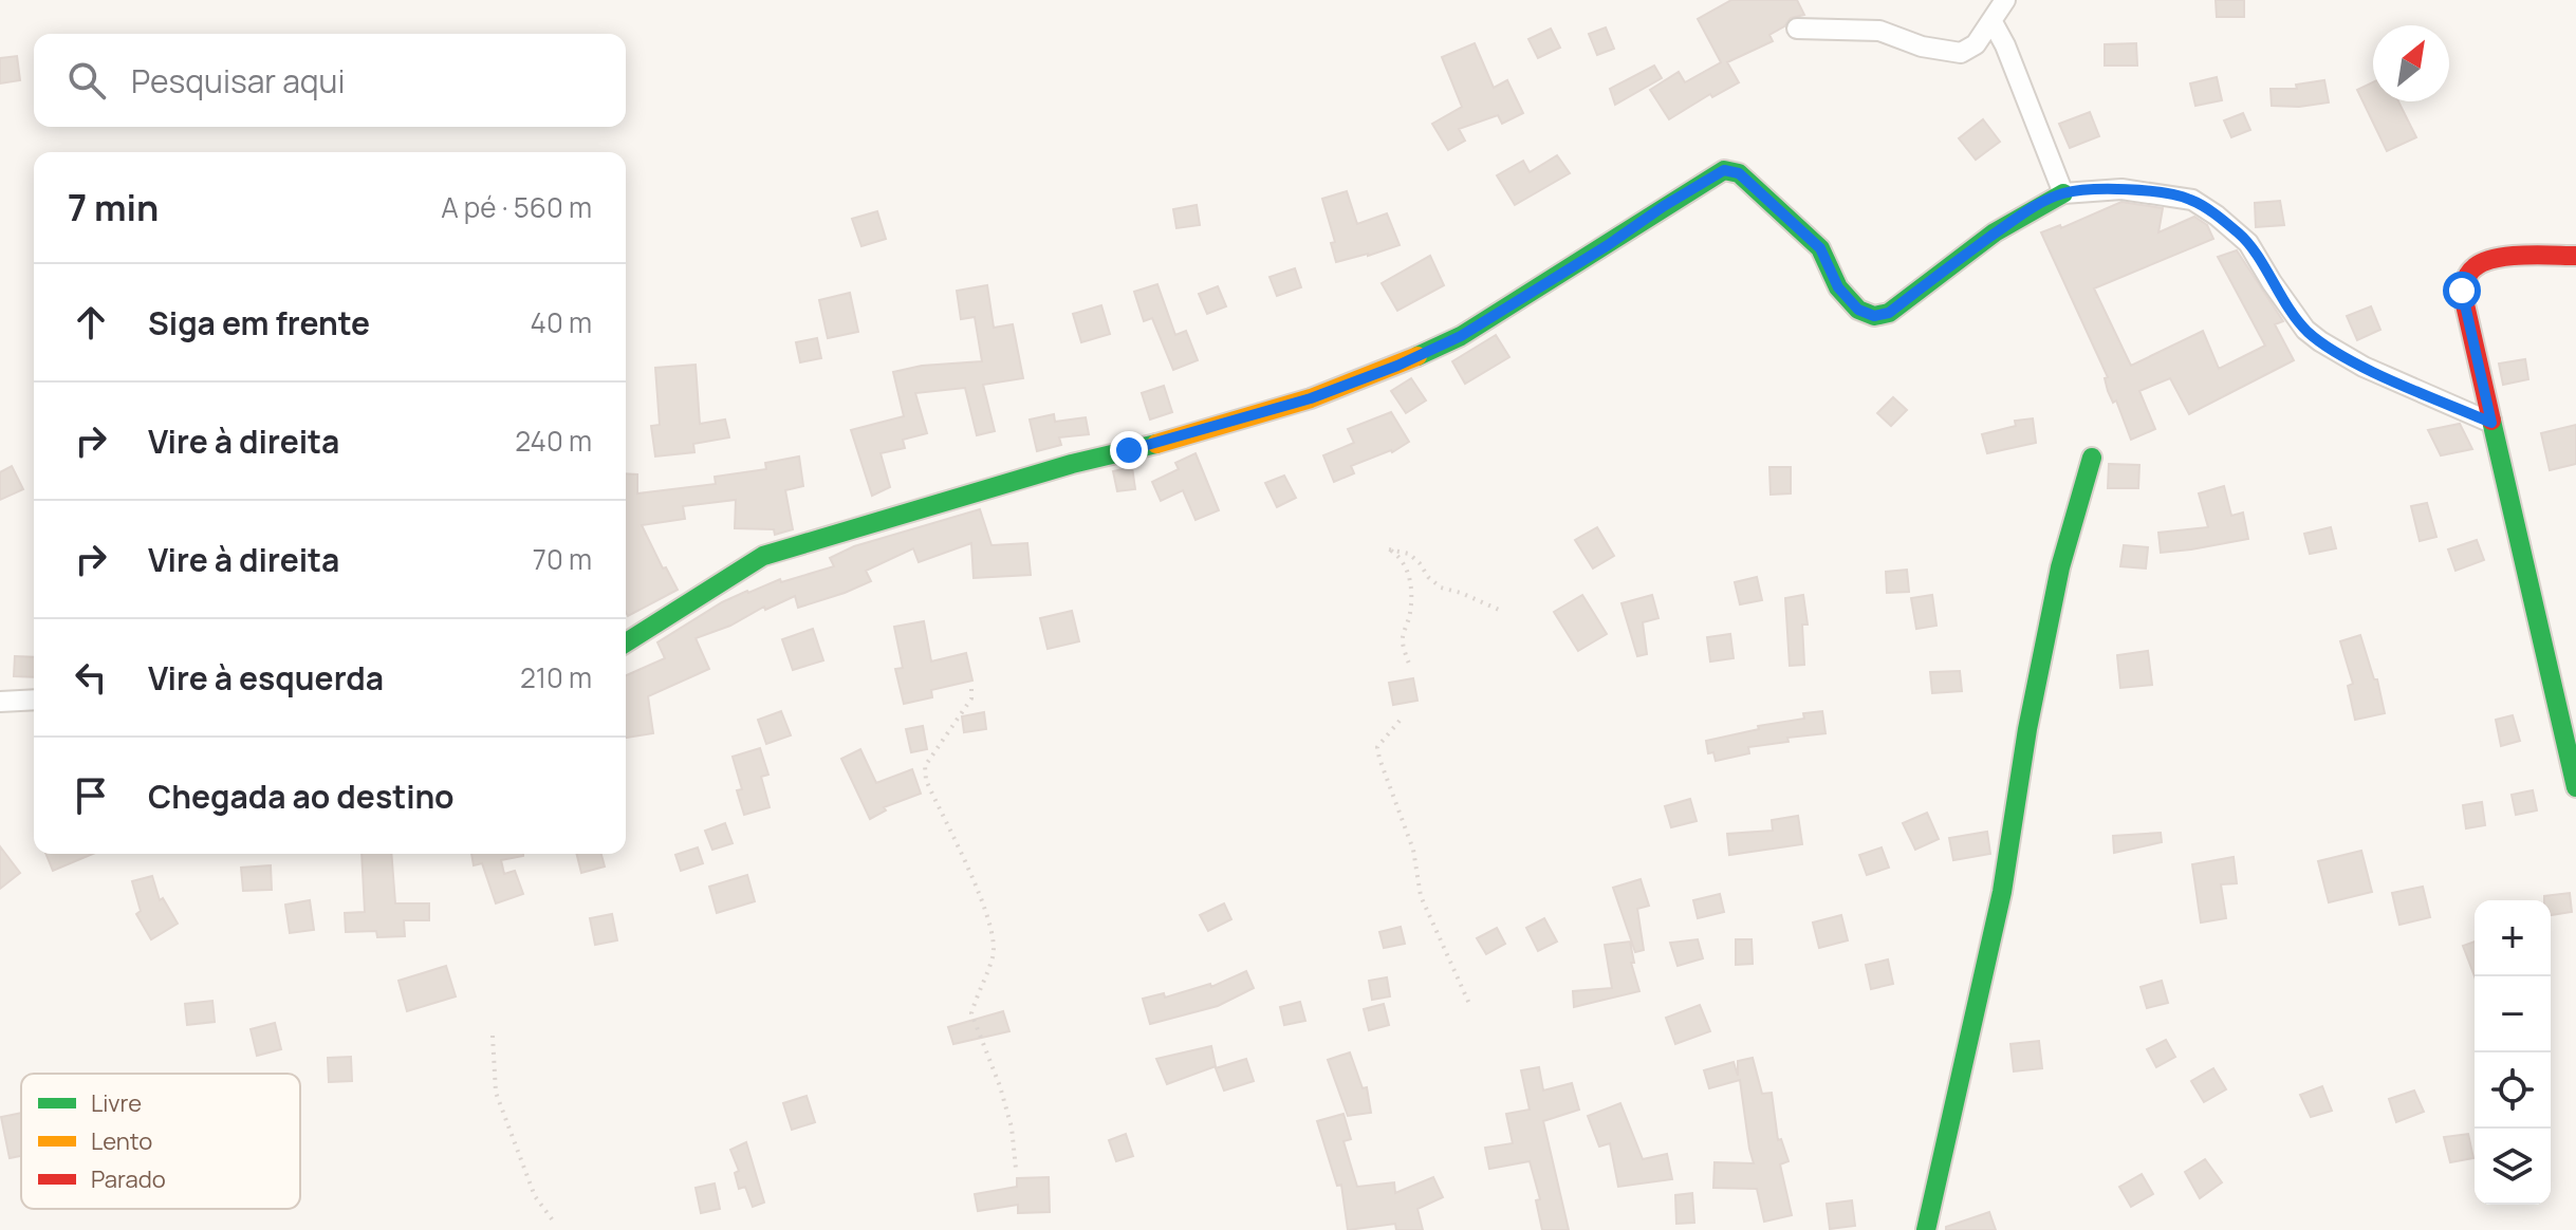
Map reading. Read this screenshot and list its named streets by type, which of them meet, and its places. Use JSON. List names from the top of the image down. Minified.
{"legend":["Livre","Lento","Parado"],"north":"top right","page":{"search":"Pesquisar aqui","heading":["7 min","A pé · 560 m"],"list":[["Siga em frente","40 m"],["Vire à direita","240 m"],["Vire à direita","70 m"],["Vire à esquerda","210 m"],"Chegada ao destino"],"map_buttons":["+","−"]}}
